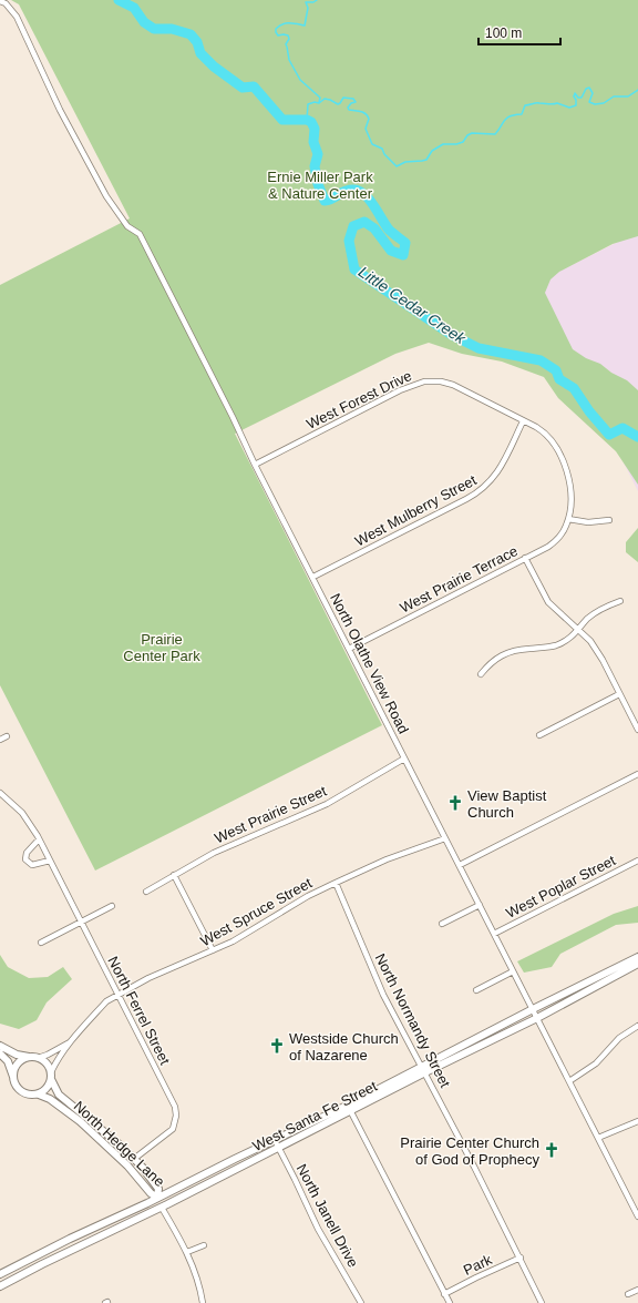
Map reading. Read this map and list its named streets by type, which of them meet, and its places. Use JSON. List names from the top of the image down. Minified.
{"streets":{"street":["West Forest Drive","West Mulberry Street","West Prairie Terrace","North Olathe View Road","West Prairie Street","West Poplar Street","West Spruce Street","North Ferrel Street","North Normandy Street","West Santa Fe Street","North Hedge Lane","North Janell Drive","Park"]},"crossings":[["West Forest Drive","West Mulberry Street"],["West Forest Drive","West Prairie Terrace"],["West Forest Drive","North Olathe View Road"],["West Mulberry Street","West Prairie Terrace"],["West Mulberry Street","North Olathe View Road"],["West Prairie Terrace","North Olathe View Road"],["North Olathe View Road","West Prairie Street"],["North Olathe View Road","West Poplar Street"],["North Olathe View Road","West Spruce Street"],["North Olathe View Road","West Santa Fe Street"],["West Spruce Street","North Ferrel Street"],["West Spruce Street","North Normandy Street"],["West Spruce Street","North Hedge Lane"],["North Ferrel Street","North Hedge Lane"],["North Normandy Street","West Santa Fe Street"],["North Normandy Street","Park"],["West Santa Fe Street","North Hedge Lane"],["West Santa Fe Street","North Janell Drive"]],"water":["Little Cedar Creek"],"parks":["Ernie Miller Park & Nature Center","Prairie Center Park"],"places":{"church":["View Baptist Church","Westside Church of Nazarene","Prairie Center Church of God of Prophecy"]},"scale_bar":"100 m"}
